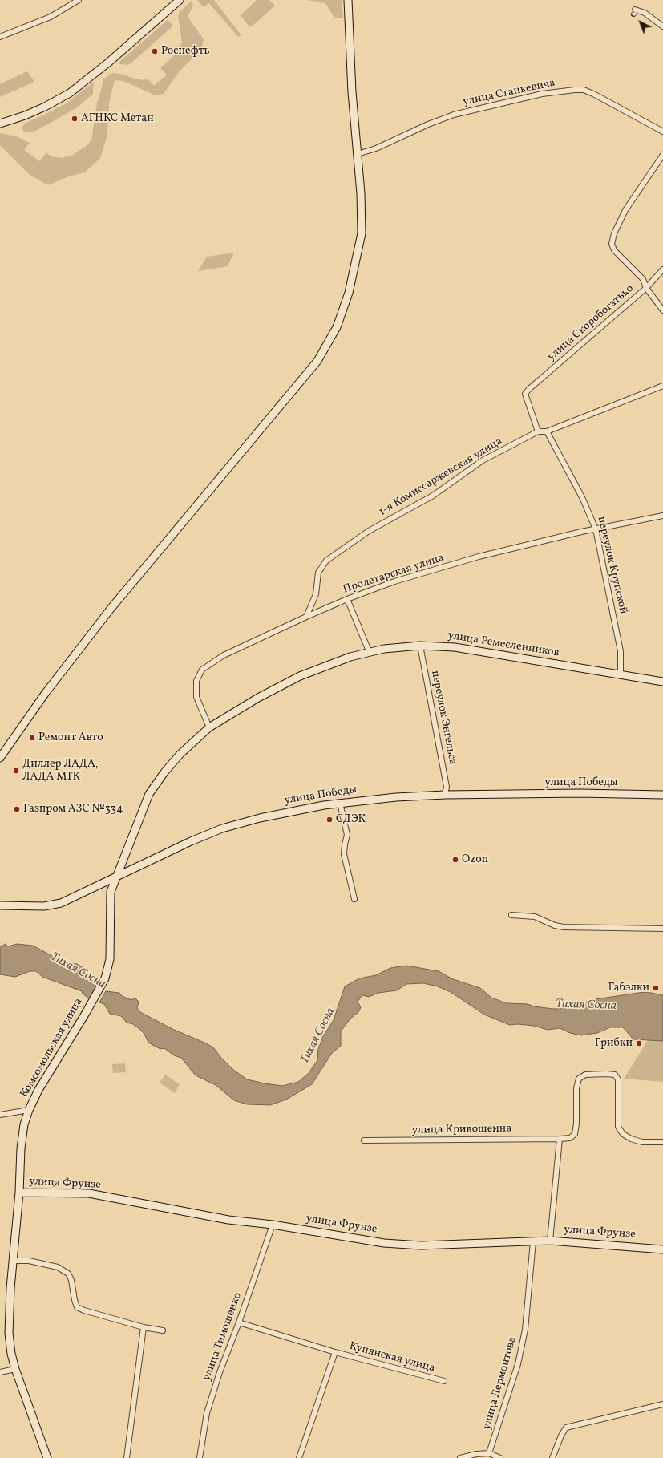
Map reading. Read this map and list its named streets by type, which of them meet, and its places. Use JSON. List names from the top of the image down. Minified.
{"streets":{"street":["улица Станкевича","улица Скоробогатько","1-я Комиссаржевская улица","переулок Крупской","Пролетарская улица","улица Ремесленников","переулок Энгельса","улица Победы","Комсомольская улица","улица Кривошеина","улица Фрунзе","улица Тимошенко","Купянская улица","улица Лермонтова"]},"crossings":[["улица Скоробогатько","1-я Комиссаржевская улица"],["1-я Комиссаржевская улица","переулок Крупской"],["1-я Комиссаржевская улица","Пролетарская улица"],["переулок Крупской","Пролетарская улица"],["переулок Крупской","улица Ремесленников"],["Пролетарская улица","улица Ремесленников"],["улица Ремесленников","переулок Энгельса"],["улица Ремесленников","улица Победы"],["улица Ремесленников","Комсомольская улица"],["переулок Энгельса","улица Победы"],["улица Победы","Комсомольская улица"],["Комсомольская улица","улица Фрунзе"],["улица Фрунзе","улица Тимошенко"],["улица Фрунзе","улица Лермонтова"],["улица Тимошенко","Купянская улица"]],"water":["Тихая Сосна"],"places":["Роснефть","АГНКС Метан","Ремонт Авто","Диллер ЛАДА, ЛАДА МТК","Газпром АЗС №334","СДЭК","Ozon","Габэлки","Грибки"],"north":"top left"}
